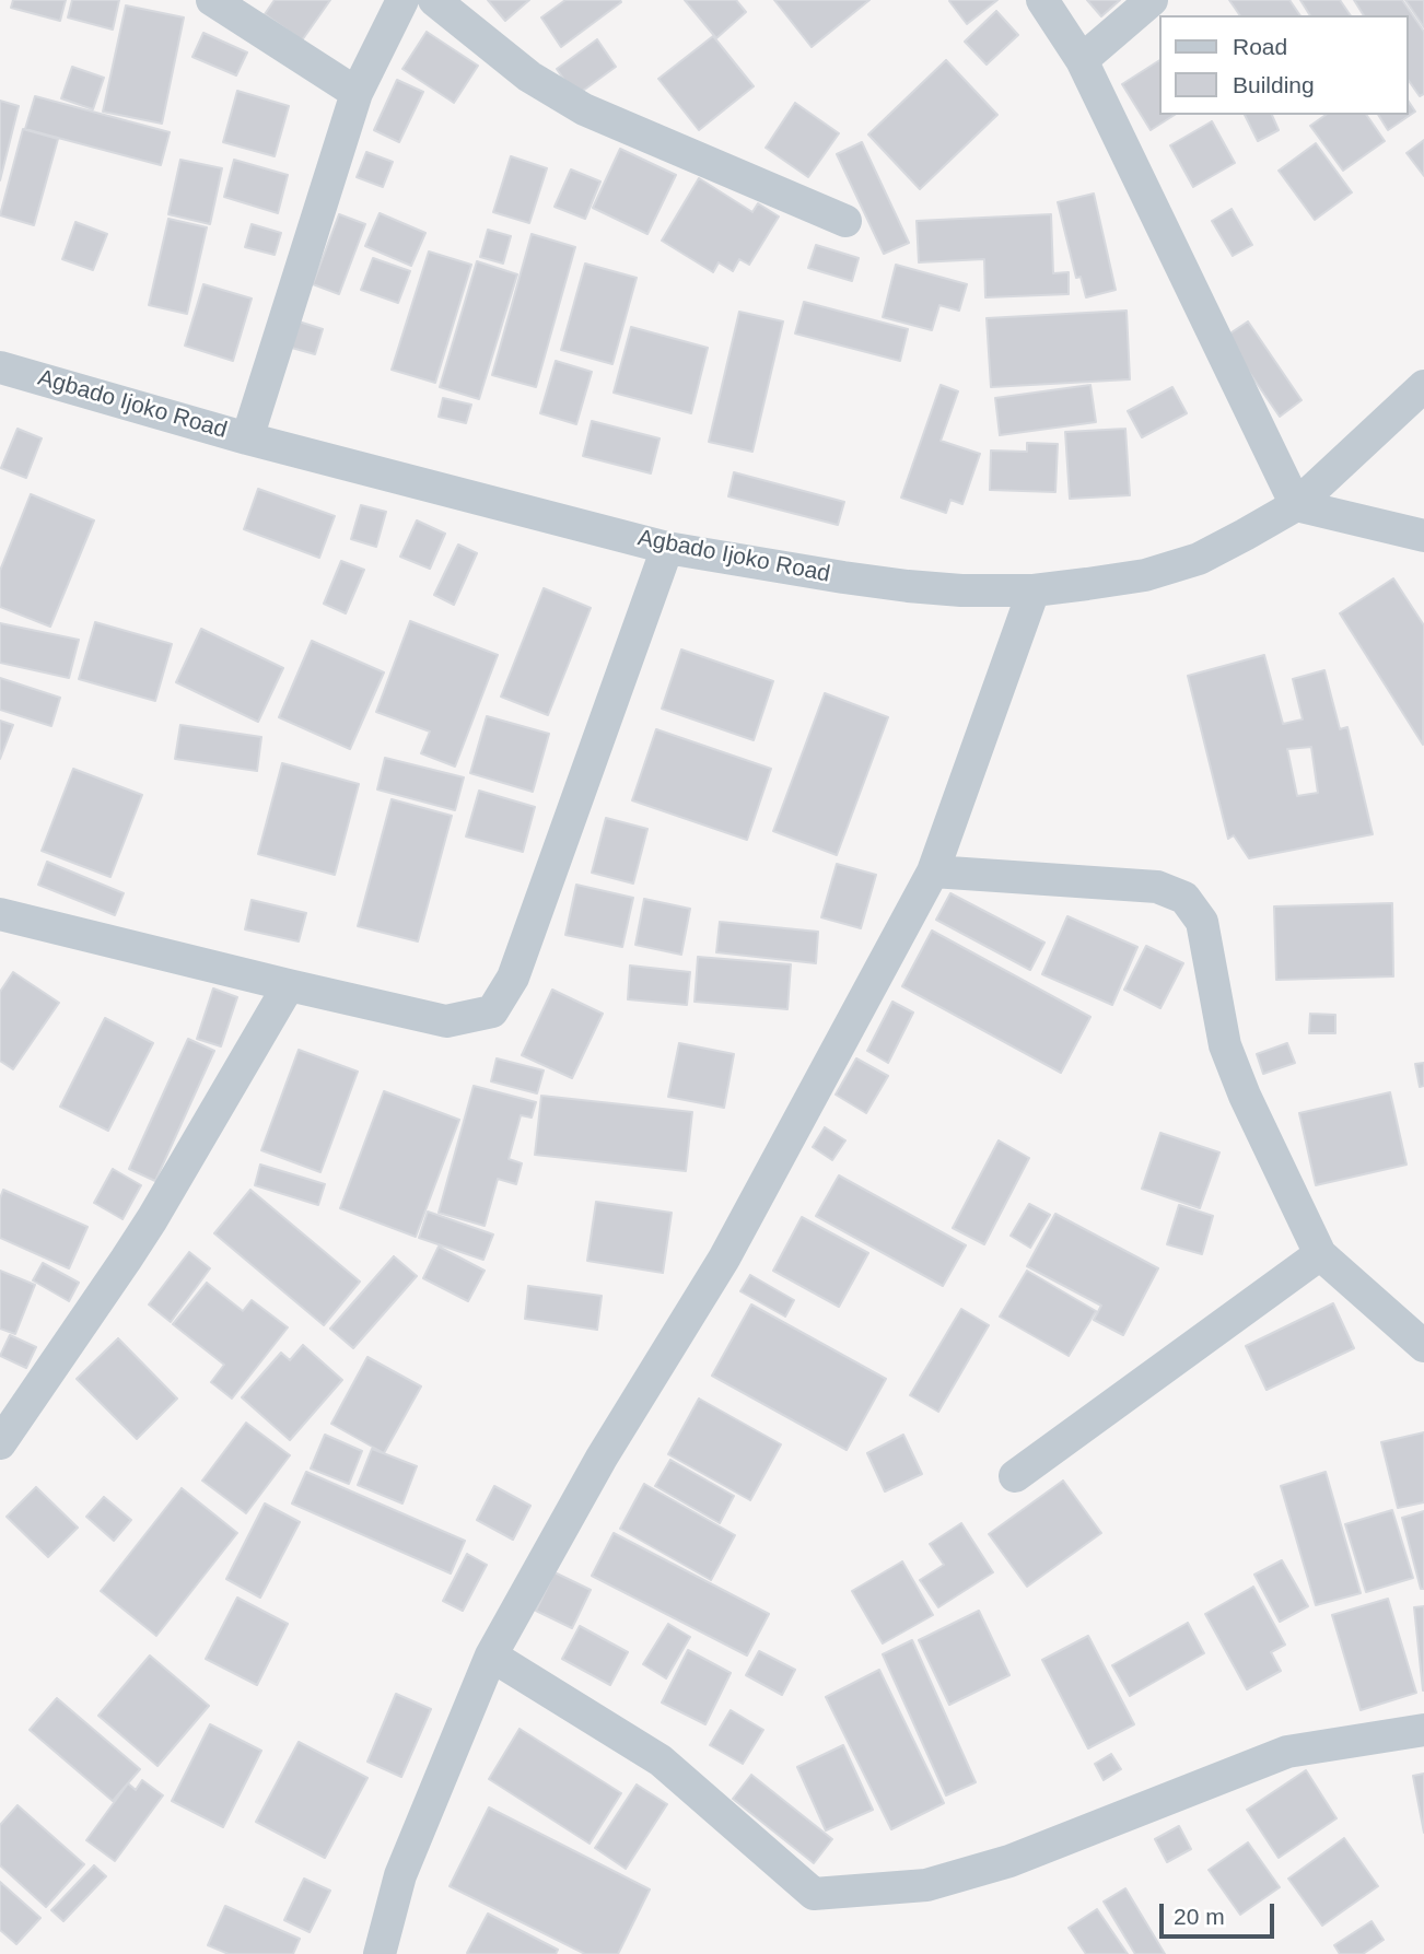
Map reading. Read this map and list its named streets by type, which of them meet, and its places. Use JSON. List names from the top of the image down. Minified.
{"streets":{"street":["Agbado Ijoko Road"]},"legend":["Road","Building"],"scale_bar":"20 m"}
